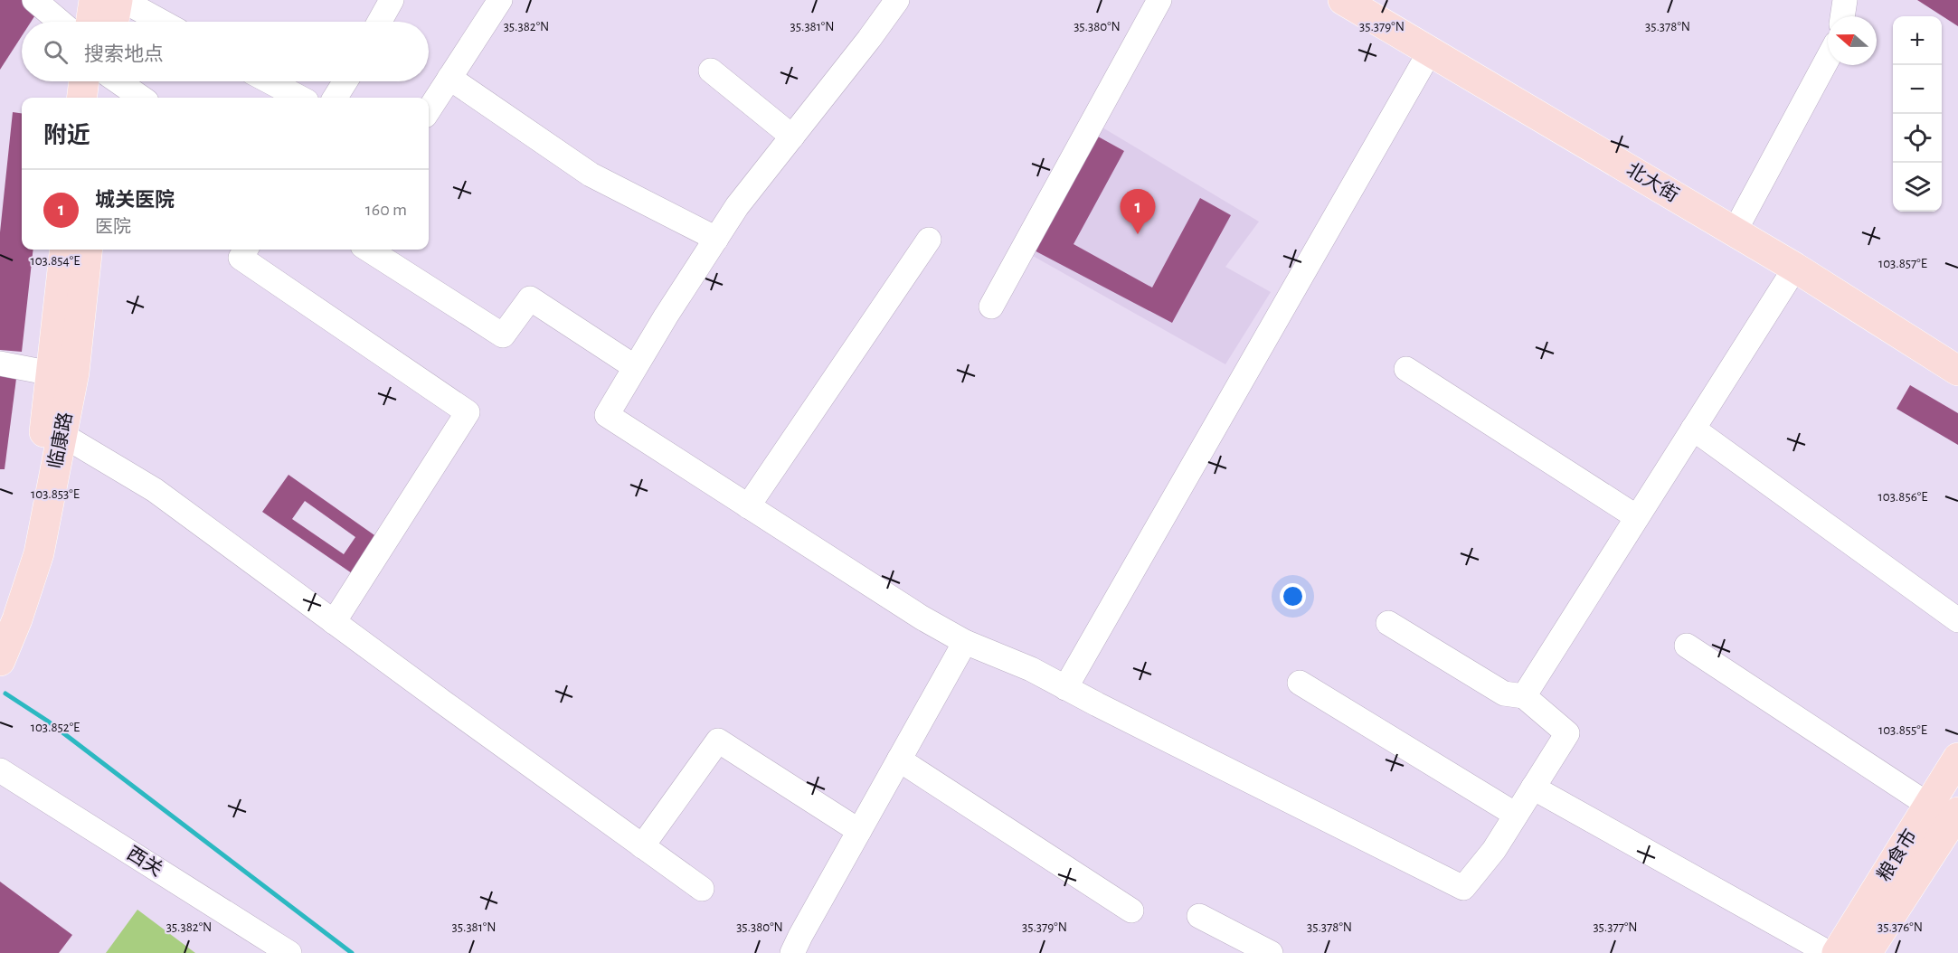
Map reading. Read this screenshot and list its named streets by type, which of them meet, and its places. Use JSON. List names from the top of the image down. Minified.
{"streets":{"main road":["北大街","临康路","粮食市"],"street":["西关"]},"north":"left","page":{"map_buttons":["+","−"],"search":"搜索地点","heading":"附近","list":[{"mark":"1","name":"城关医院","note":"医院","value":"160 m"}],"pins":"1"},"coordinates":["35.382°N","35.381°N","35.380°N","35.379°N","35.378°N","103.854°E","103.857°E","103.853°E","103.856°E","103.852°E","103.855°E","35.377°N","35.376°N"]}
